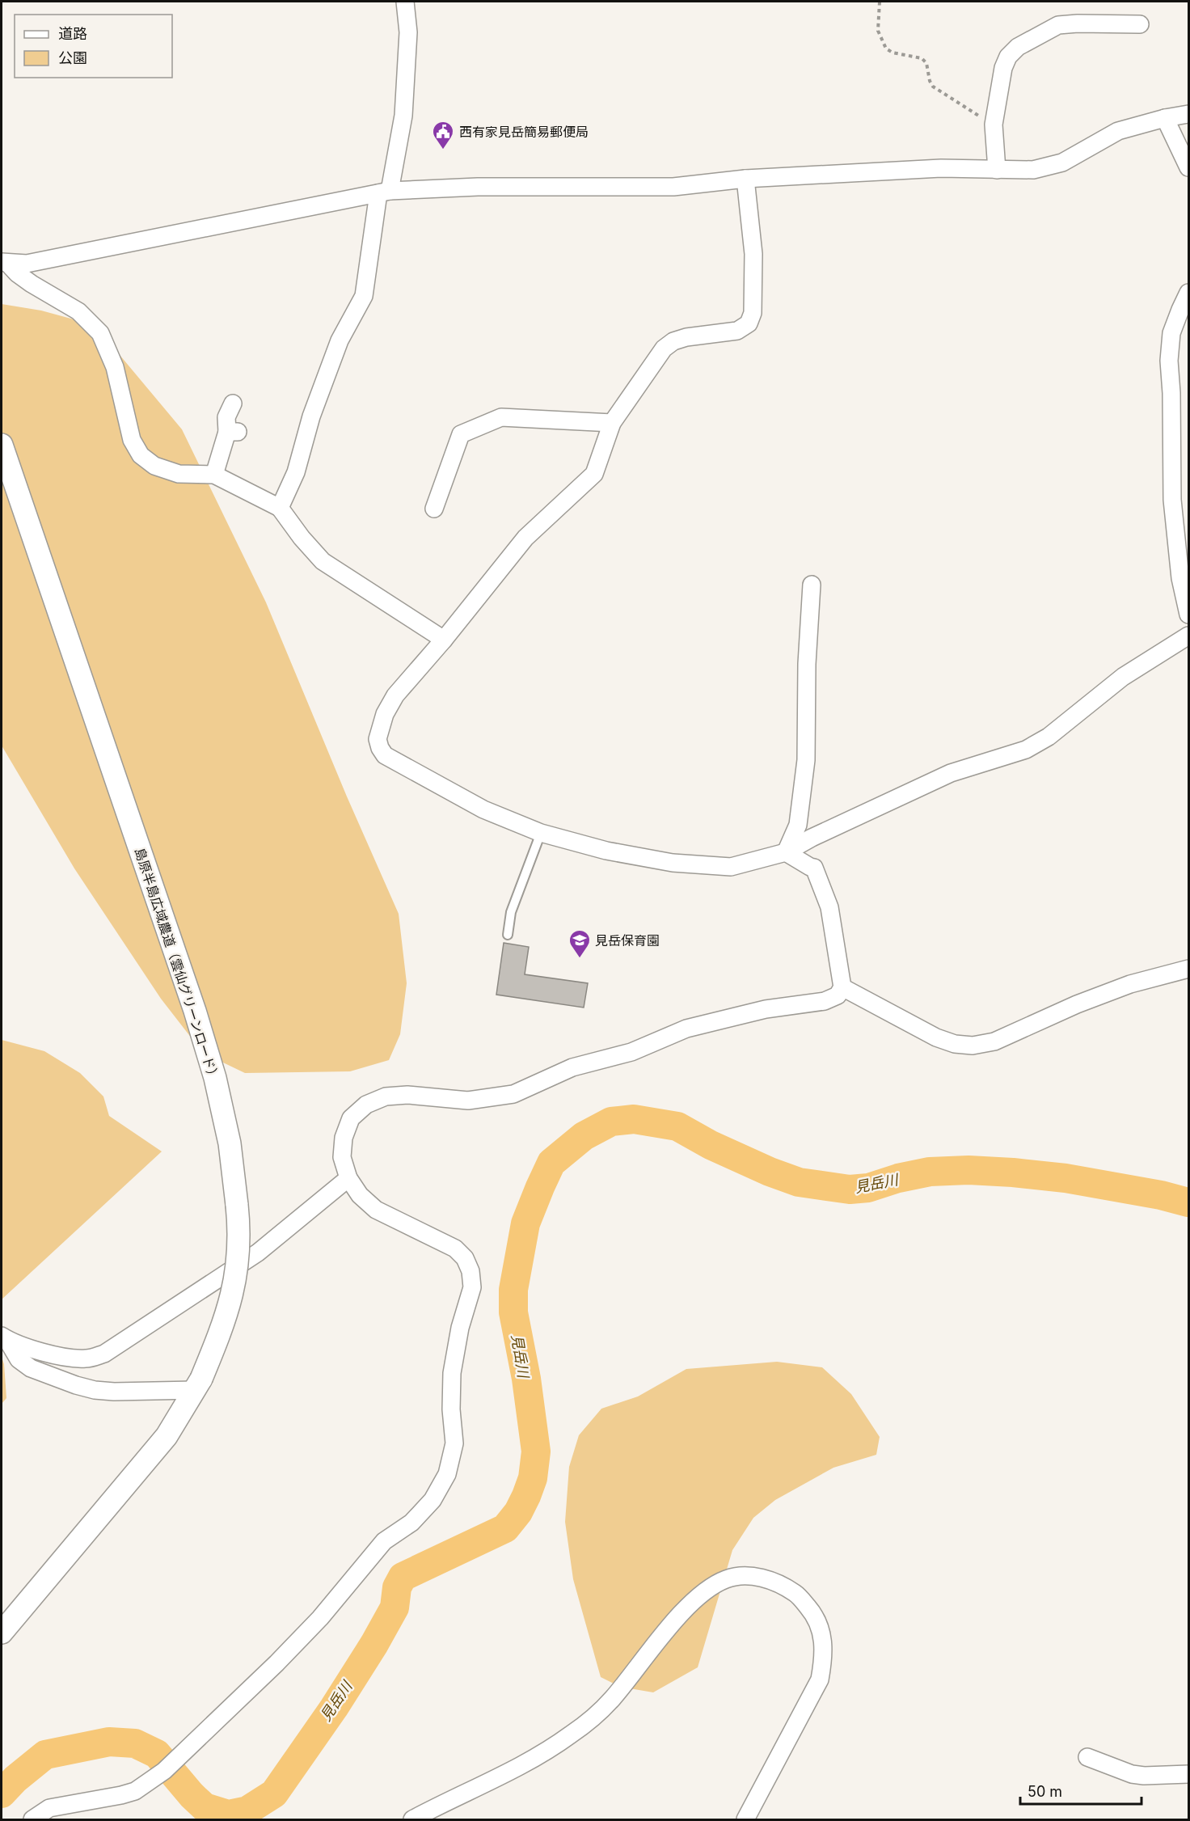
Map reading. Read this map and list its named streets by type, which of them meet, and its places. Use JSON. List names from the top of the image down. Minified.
{"streets":{"street":["島原半島広域農道（雲仙グリーンロード）"]},"water":["見岳川"],"places":{"public building":["西有家見岳簡易郵便局"],"school or university":["見岳保育園"]},"legend":["道路","公園"],"scale_bar":"50 m"}
